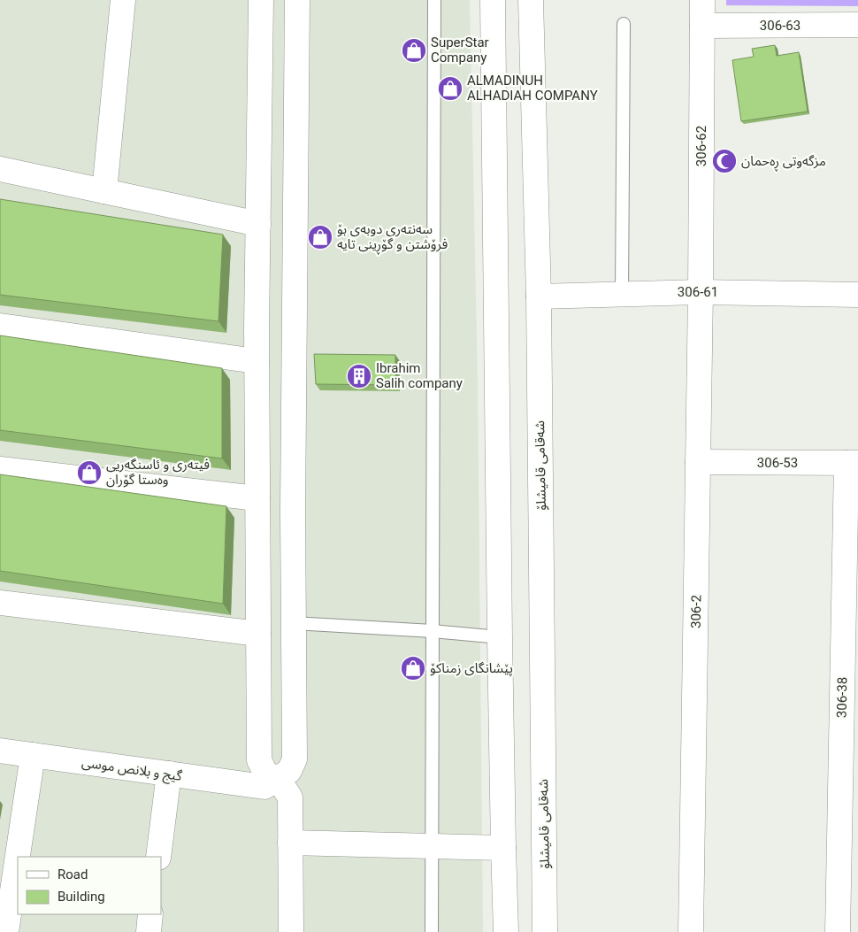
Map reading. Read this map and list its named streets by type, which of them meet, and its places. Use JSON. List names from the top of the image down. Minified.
{"streets":{"street":["306-63","306-62","306-61","306-53","شەقامی قامیشلۆ","306-2","306-38","گيج و بلانص موسى"]},"crossings":[["306-63","306-62"],["306-62","306-61"],["306-62","306-2"],["306-61","شەقامی قامیشلۆ"],["306-61","306-2"],["306-53","306-2"],["306-53","306-38"]],"places":{"shop":["SuperStar Company","ALMADINUH ALHADIAH COMPANY","سەنتەری دوبەی بۆ فرۆشتن و گۆڕینی تایە","فیتەری و ئاسنگەریی وەستا گۆران","پێشانگای زمناكۆ"],"mosque":["مزگەوتی ڕەحمان"],"building":["Ibrahim Salih company"]},"legend":["Road","Building"]}
